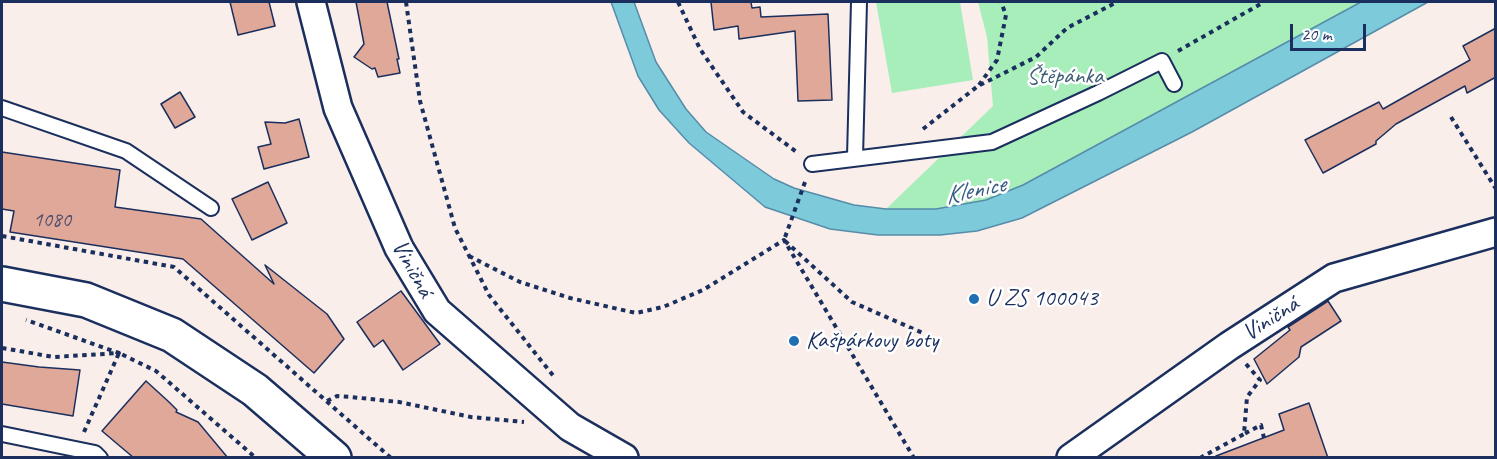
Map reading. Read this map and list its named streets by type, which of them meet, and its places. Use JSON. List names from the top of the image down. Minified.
{"streets":{"street":["Viničná"]},"water":["Klenice"],"parks":["Štěpánka"],"places":["U ZS 100043","Kašpárkovy boty"],"house_numbers":["1080"],"scale_bar":"20 m"}
